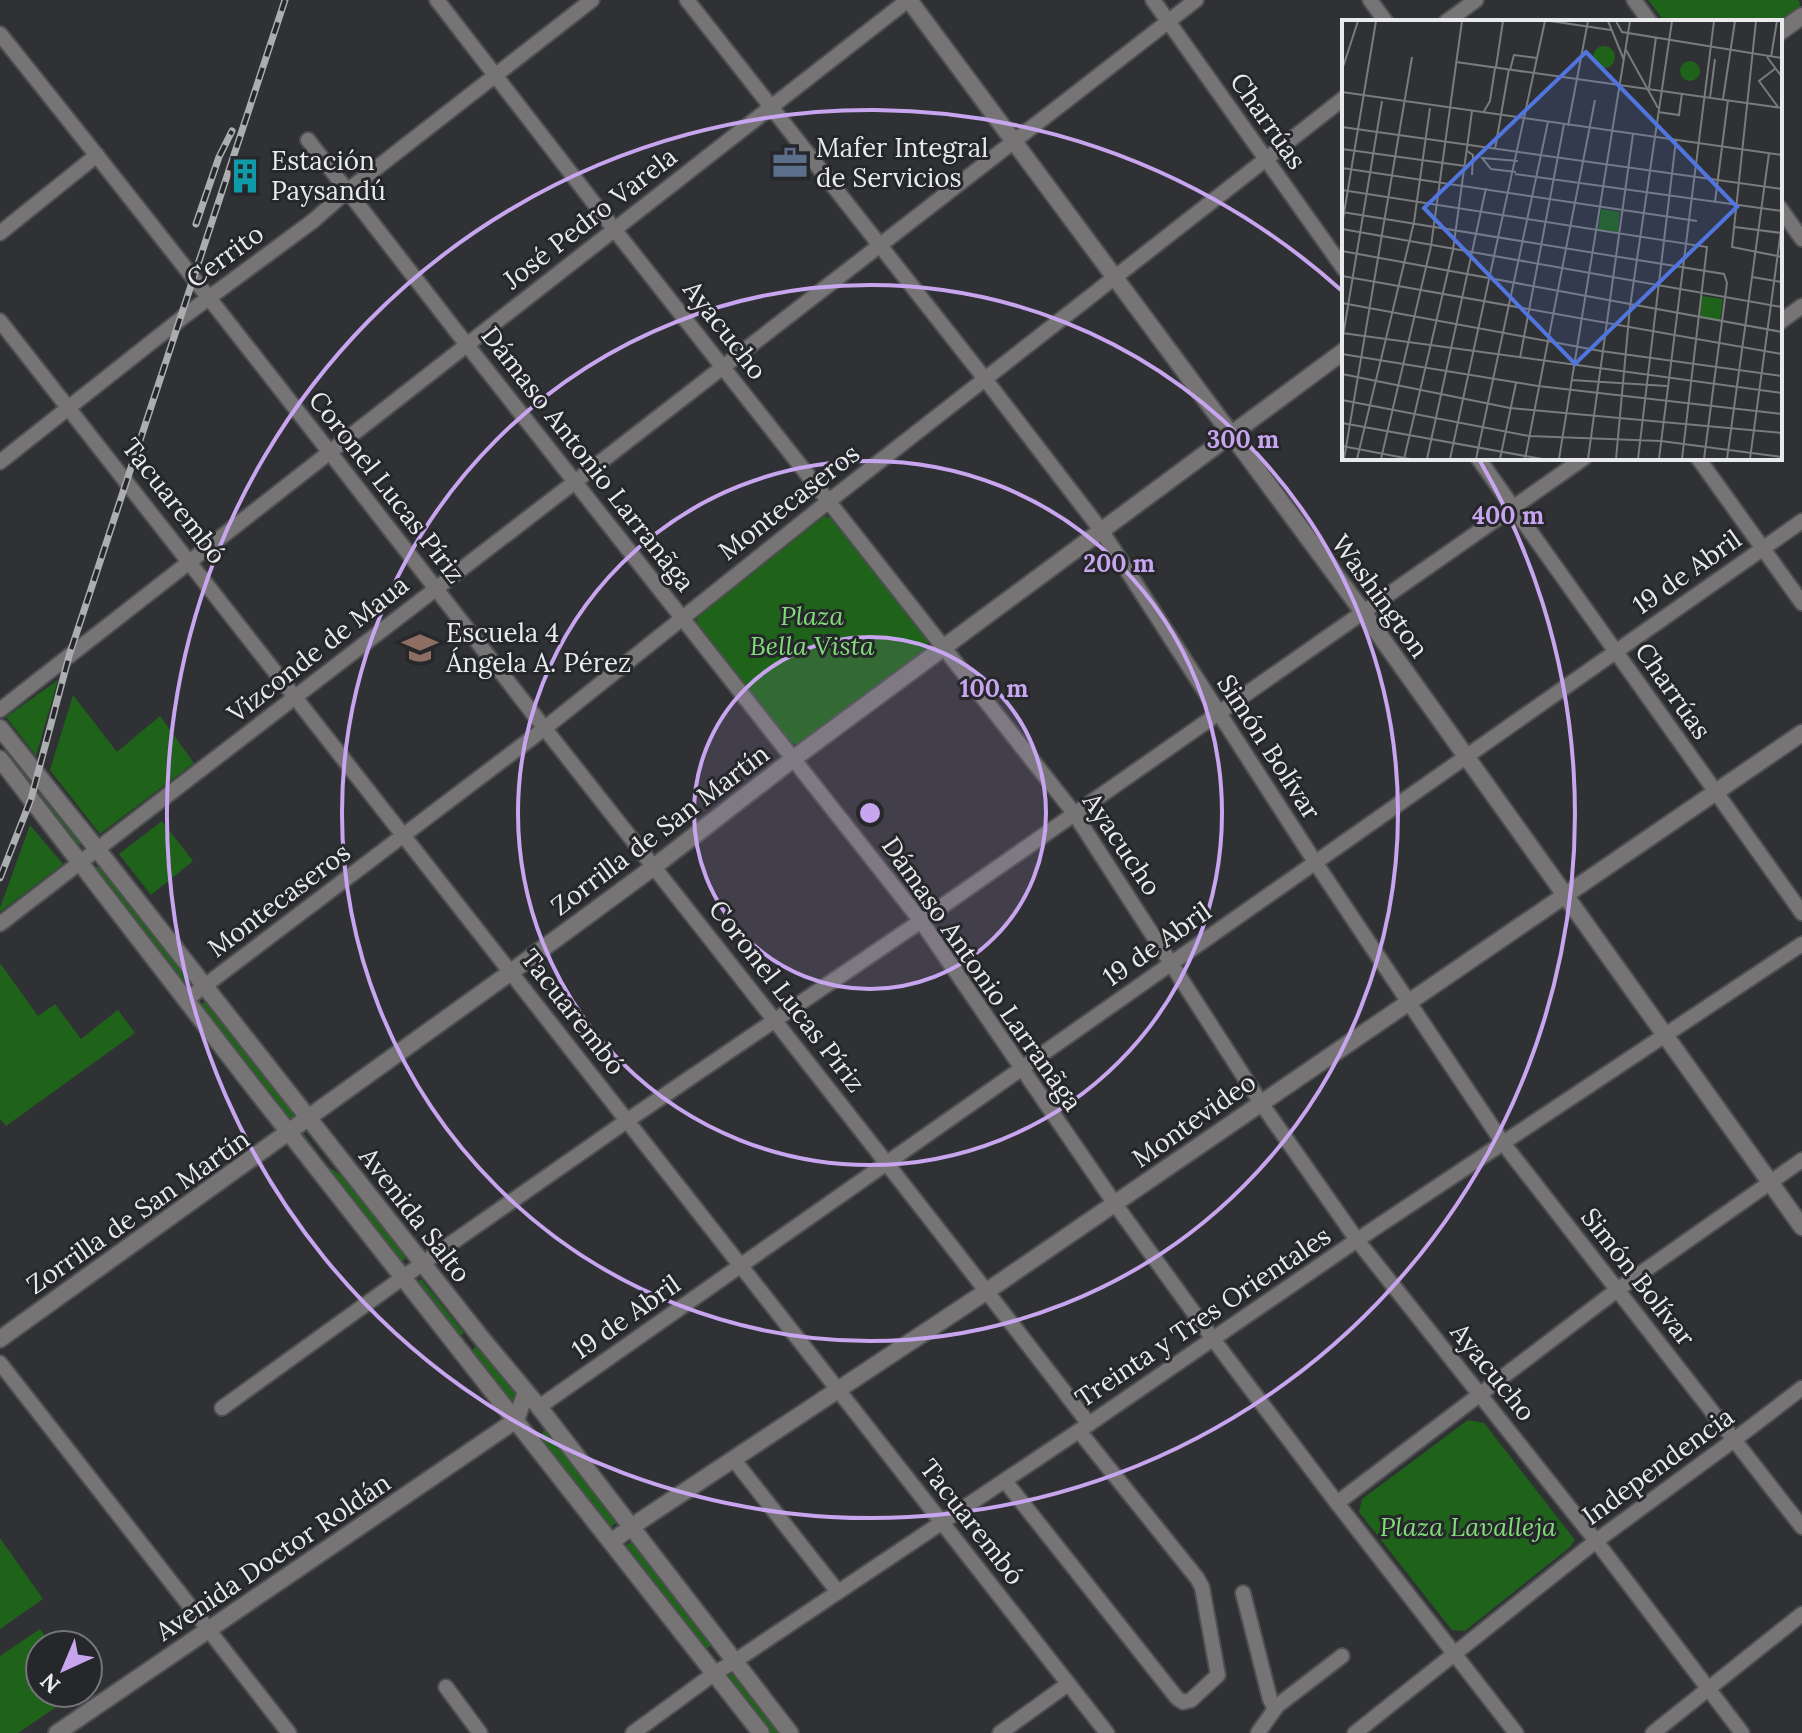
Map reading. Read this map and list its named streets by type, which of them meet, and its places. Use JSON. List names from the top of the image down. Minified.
{"streets":{"street":["Charrúas","José Pedro Varela","Cerrito","Ayacucho","Dámaso Antonio Larranãga","Coronel Lucas Píriz","Tacuarembó","Montecaseros","19 de Abril","Washington","Vizconde de Maua","Simón Bolívar","Zorrilla de San Martín","Montevideo","Avenida Salto","Treinta y Tres Orientales","Independencia","Avenida Doctor Roldán"]},"crossings":[["Charrúas","Montecaseros"],["Charrúas","19 de Abril"],["Charrúas","Vizconde de Maua"],["Charrúas","Montevideo"],["José Pedro Varela","Ayacucho"],["José Pedro Varela","Dámaso Antonio Larranãga"],["José Pedro Varela","Coronel Lucas Píriz"],["José Pedro Varela","Tacuarembó"],["José Pedro Varela","Washington"],["José Pedro Varela","Simón Bolívar"],["Cerrito","Ayacucho"],["Cerrito","Dámaso Antonio Larranãga"],["Cerrito","Coronel Lucas Píriz"],["Cerrito","Tacuarembó"],["Ayacucho","Montecaseros"],["Ayacucho","19 de Abril"],["Ayacucho","Vizconde de Maua"],["Ayacucho","Zorrilla de San Martín"],["Ayacucho","Montevideo"],["Ayacucho","Treinta y Tres Orientales"],["Ayacucho","Independencia"],["Dámaso Antonio Larranãga","Montecaseros"],["Dámaso Antonio Larranãga","19 de Abril"],["Dámaso Antonio Larranãga","Vizconde de Maua"],["Dámaso Antonio Larranãga","Zorrilla de San Martín"],["Dámaso Antonio Larranãga","Montevideo"],["Dámaso Antonio Larranãga","Treinta y Tres Orientales"],["Dámaso Antonio Larranãga","Independencia"],["Coronel Lucas Píriz","Montecaseros"],["Coronel Lucas Píriz","19 de Abril"],["Coronel Lucas Píriz","Vizconde de Maua"],["Coronel Lucas Píriz","Zorrilla de San Martín"],["Coronel Lucas Píriz","Montevideo"],["Coronel Lucas Píriz","Treinta y Tres Orientales"],["Tacuarembó","Montecaseros"],["Tacuarembó","19 de Abril"],["Tacuarembó","Vizconde de Maua"],["Tacuarembó","Zorrilla de San Martín"],["Tacuarembó","Montevideo"],["Tacuarembó","Treinta y Tres Orientales"],["Montecaseros","Washington"],["Montecaseros","Simón Bolívar"],["Montecaseros","Avenida Salto"],["19 de Abril","Washington"],["19 de Abril","Simón Bolívar"],["19 de Abril","Avenida Salto"],["Washington","Vizconde de Maua"],["Washington","Zorrilla de San Martín"],["Washington","Montevideo"],["Washington","Treinta y Tres Orientales"],["Vizconde de Maua","Simón Bolívar"],["Vizconde de Maua","Avenida Salto"],["Simón Bolívar","Zorrilla de San Martín"],["Simón Bolívar","Montevideo"],["Simón Bolívar","Treinta y Tres Orientales"],["Simón Bolívar","Independencia"],["Zorrilla de San Martín","Avenida Salto"],["Montevideo","Avenida Salto"],["Avenida Salto","Treinta y Tres Orientales"],["Avenida Salto","Avenida Doctor Roldán"]],"parks":["Plaza Bella Vista","Plaza Lavalleja"],"places":{"office":["Mafer Integral de Servicios"],"building":["Estación Paysandú"],"school or university":["Escuela 4 Ángela A. Pérez"]},"north":"bottom left","rings":["300 m","400 m","200 m","100 m"]}
